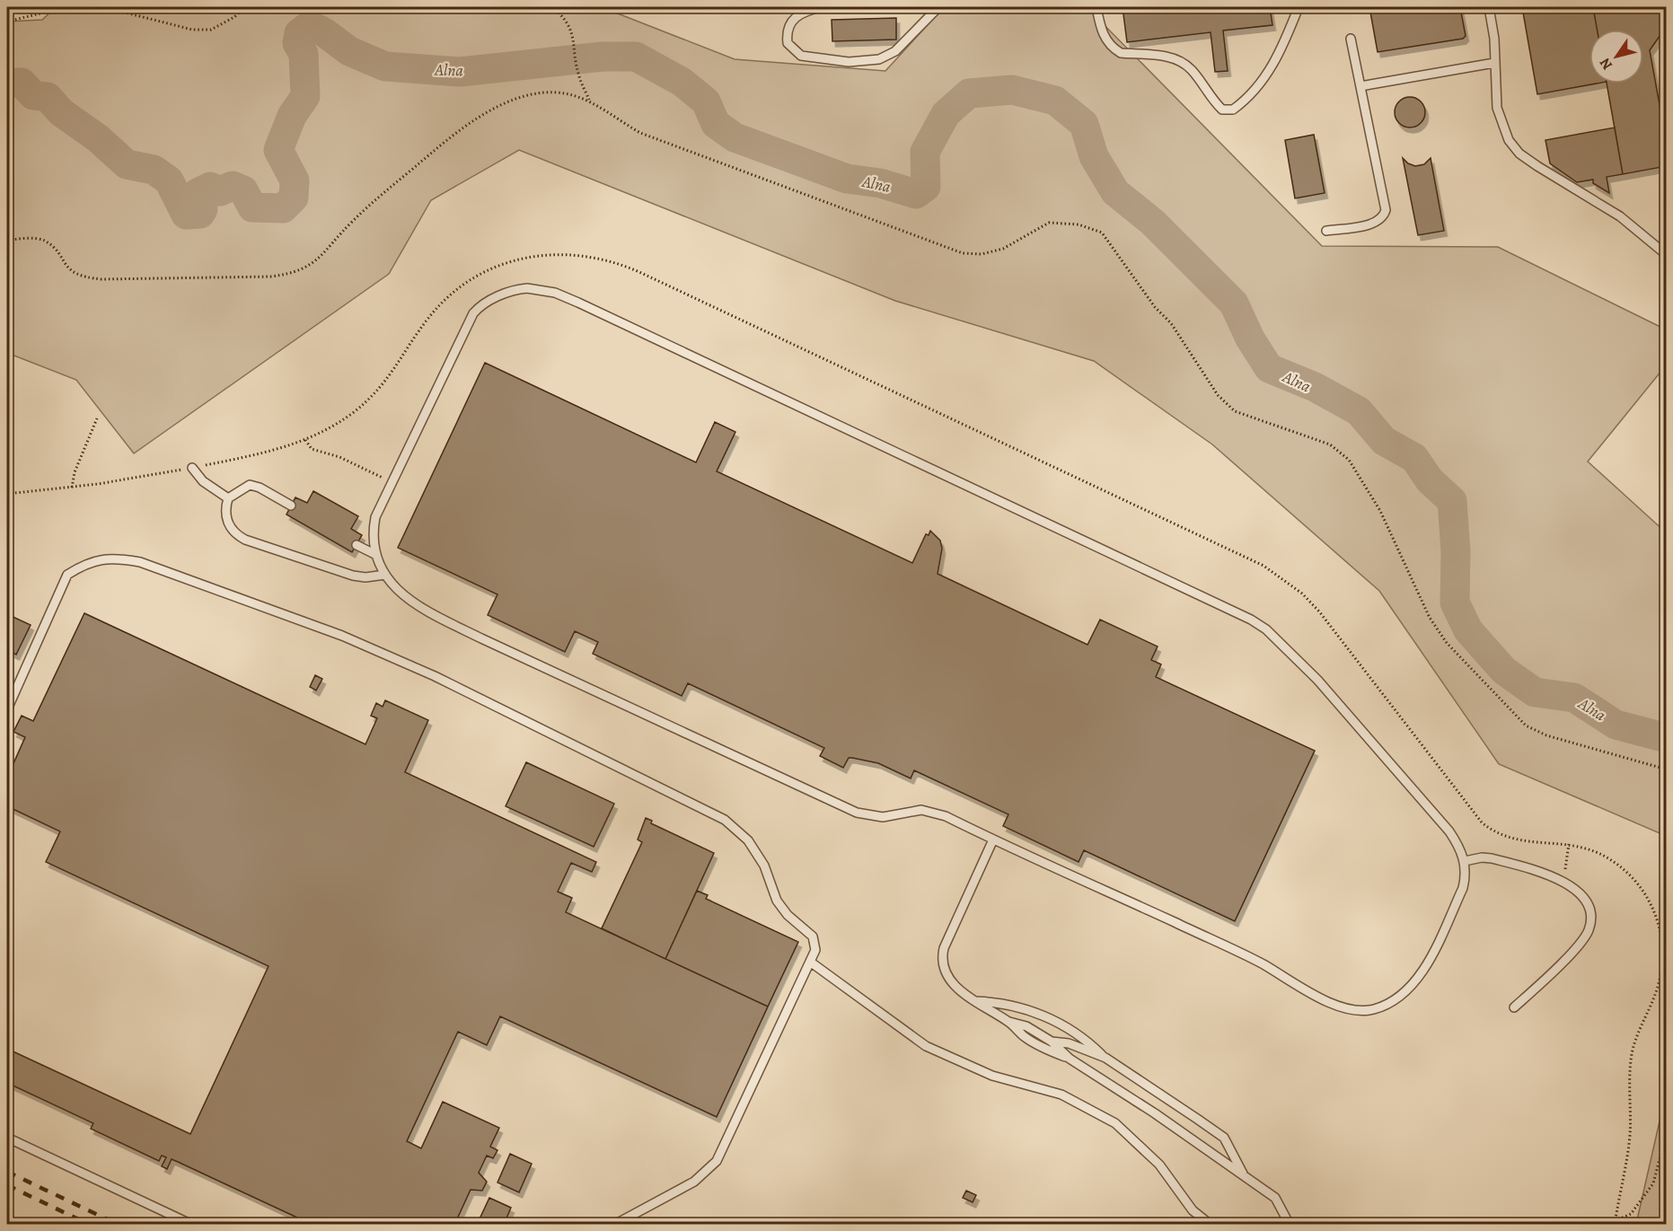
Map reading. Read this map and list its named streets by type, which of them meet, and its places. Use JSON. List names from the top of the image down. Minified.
{"water":["Alna"],"north":"bottom left"}
